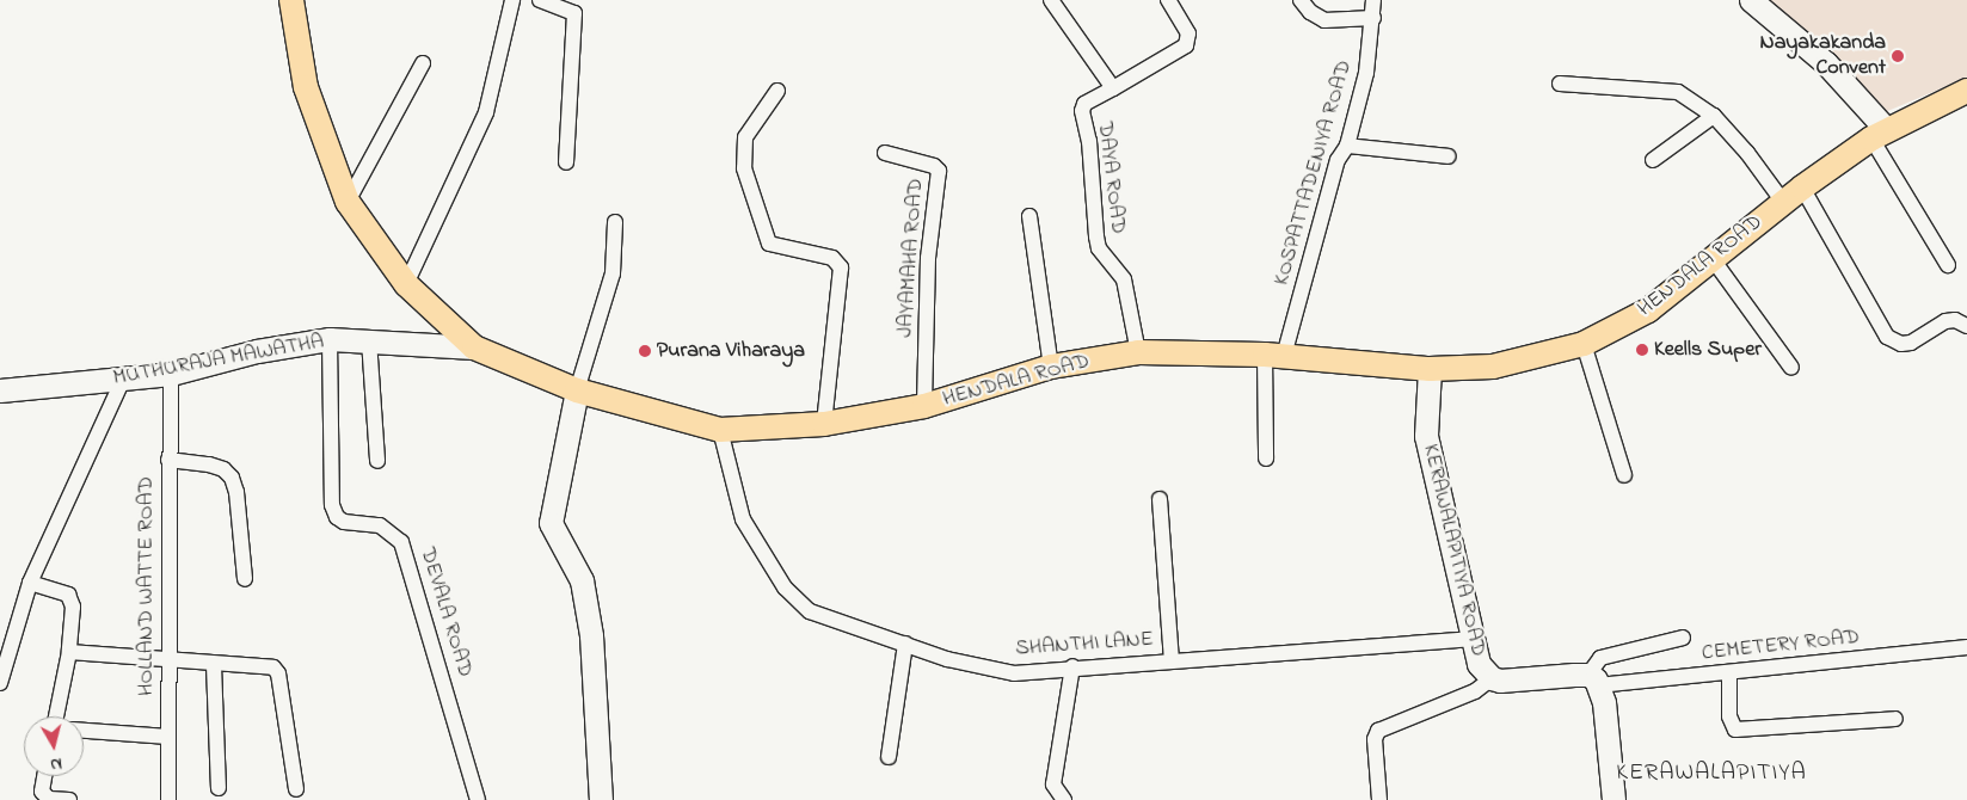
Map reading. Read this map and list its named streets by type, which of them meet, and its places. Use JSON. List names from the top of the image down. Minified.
{"streets":{"main road":["HENDALA ROAD"],"street":["KOSPATTADENIYA ROAD","DAYA ROAD","JAYAMAHA ROAD","MUTHURAJA MAWATHA","KERAWALAPITIYA ROAD","HOLLAND WATTE ROAD","DEVALA ROAD","SHANTHI LANE","CEMETERY ROAD"]},"crossings":[["KOSPATTADENIYA ROAD","HENDALA ROAD"],["DAYA ROAD","HENDALA ROAD"],["JAYAMAHA ROAD","HENDALA ROAD"],["HENDALA ROAD","MUTHURAJA MAWATHA"],["HENDALA ROAD","KERAWALAPITIYA ROAD"],["HENDALA ROAD","SHANTHI LANE"],["MUTHURAJA MAWATHA","HOLLAND WATTE ROAD"],["MUTHURAJA MAWATHA","DEVALA ROAD"],["KERAWALAPITIYA ROAD","SHANTHI LANE"],["KERAWALAPITIYA ROAD","CEMETERY ROAD"]],"districts":["KERAWALAPITIYA"],"places":["Nayakakanda Convent","Keells Super","Purana Viharaya"],"north":"bottom"}
